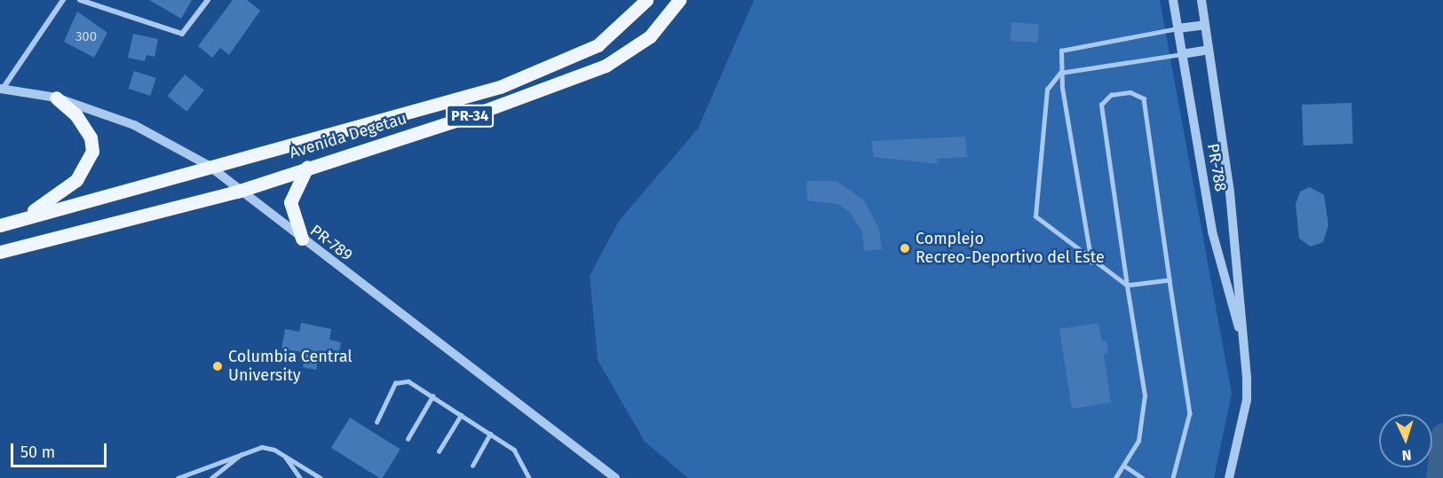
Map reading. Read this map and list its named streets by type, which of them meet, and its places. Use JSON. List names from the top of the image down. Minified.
{"streets":{"main road":["PR-34","Avenida Degetau"],"street":["PR-788","PR-789"]},"crossings":[["Avenida Degetau","PR-789"]],"places":["Complejo Recreo-Deportivo del Este","Columbia Central University"],"house_numbers":["300"],"scale_bar":"50 m","north":"bottom"}
